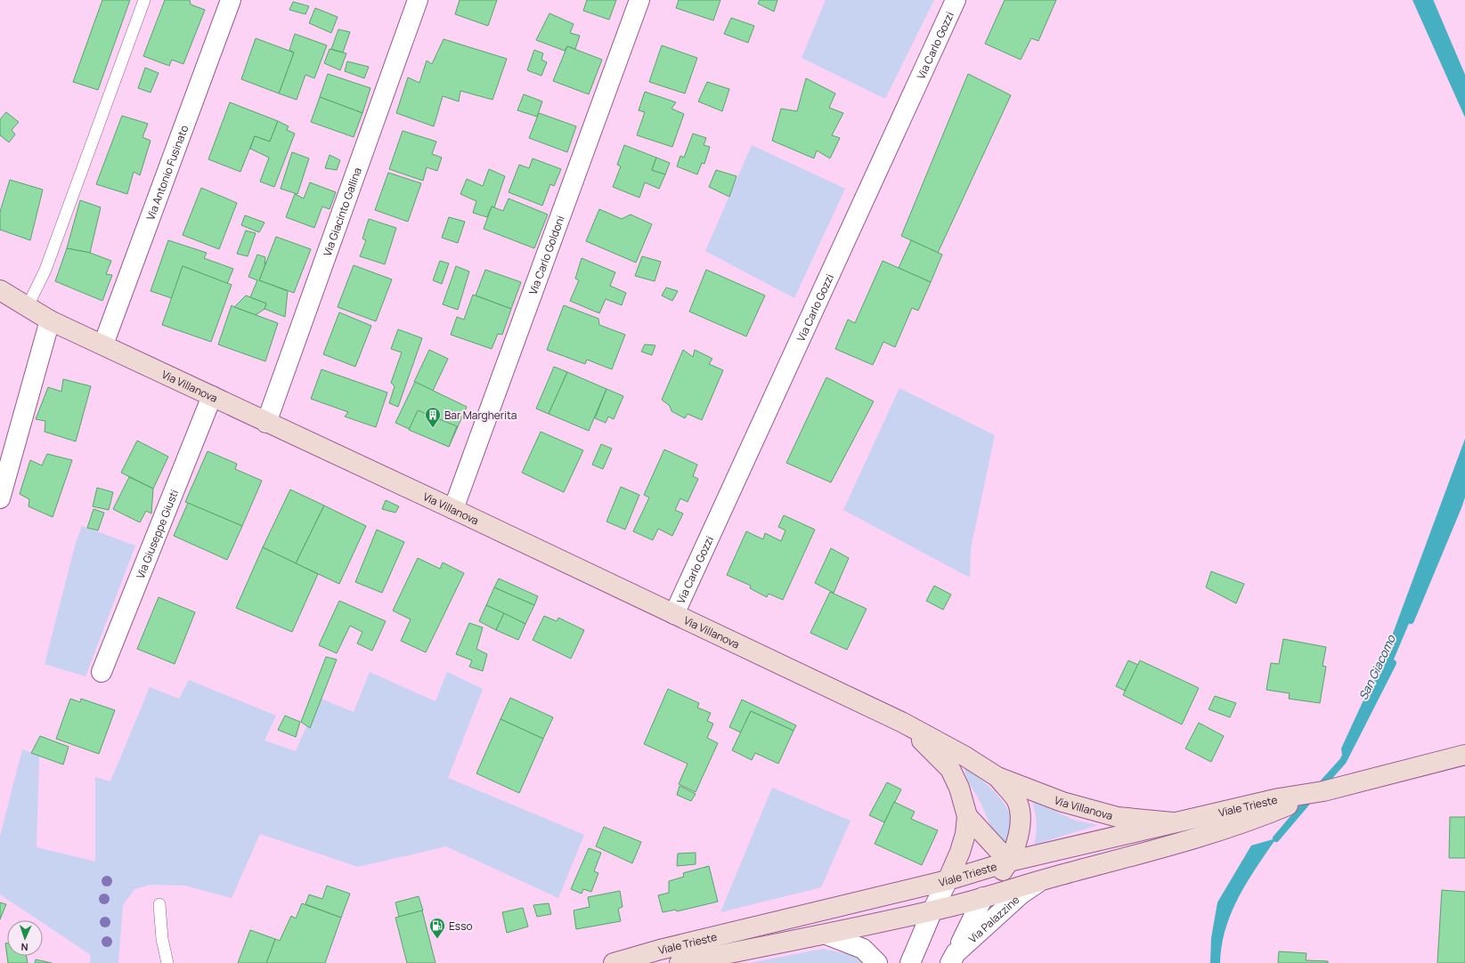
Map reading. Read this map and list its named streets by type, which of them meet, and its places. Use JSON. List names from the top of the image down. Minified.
{"streets":{"street":["Via Carlo Gozzi","Via Antonio Fusinato","Via Giacinto Gallina","Via Carlo Goldoni","Via Villanova","Via Giuseppe Giusti","Viale Trieste","Via Palazzine"]},"crossings":[["Via Carlo Gozzi","Via Villanova"],["Via Antonio Fusinato","Via Villanova"],["Via Giacinto Gallina","Via Villanova"],["Via Carlo Goldoni","Via Villanova"],["Via Villanova","Via Giuseppe Giusti"],["Via Villanova","Viale Trieste"],["Viale Trieste","Via Palazzine"]],"water":["San Giacomo"],"places":{"building":["Bar Margherita"],"fuel station":["Esso"]},"north":"bottom"}
